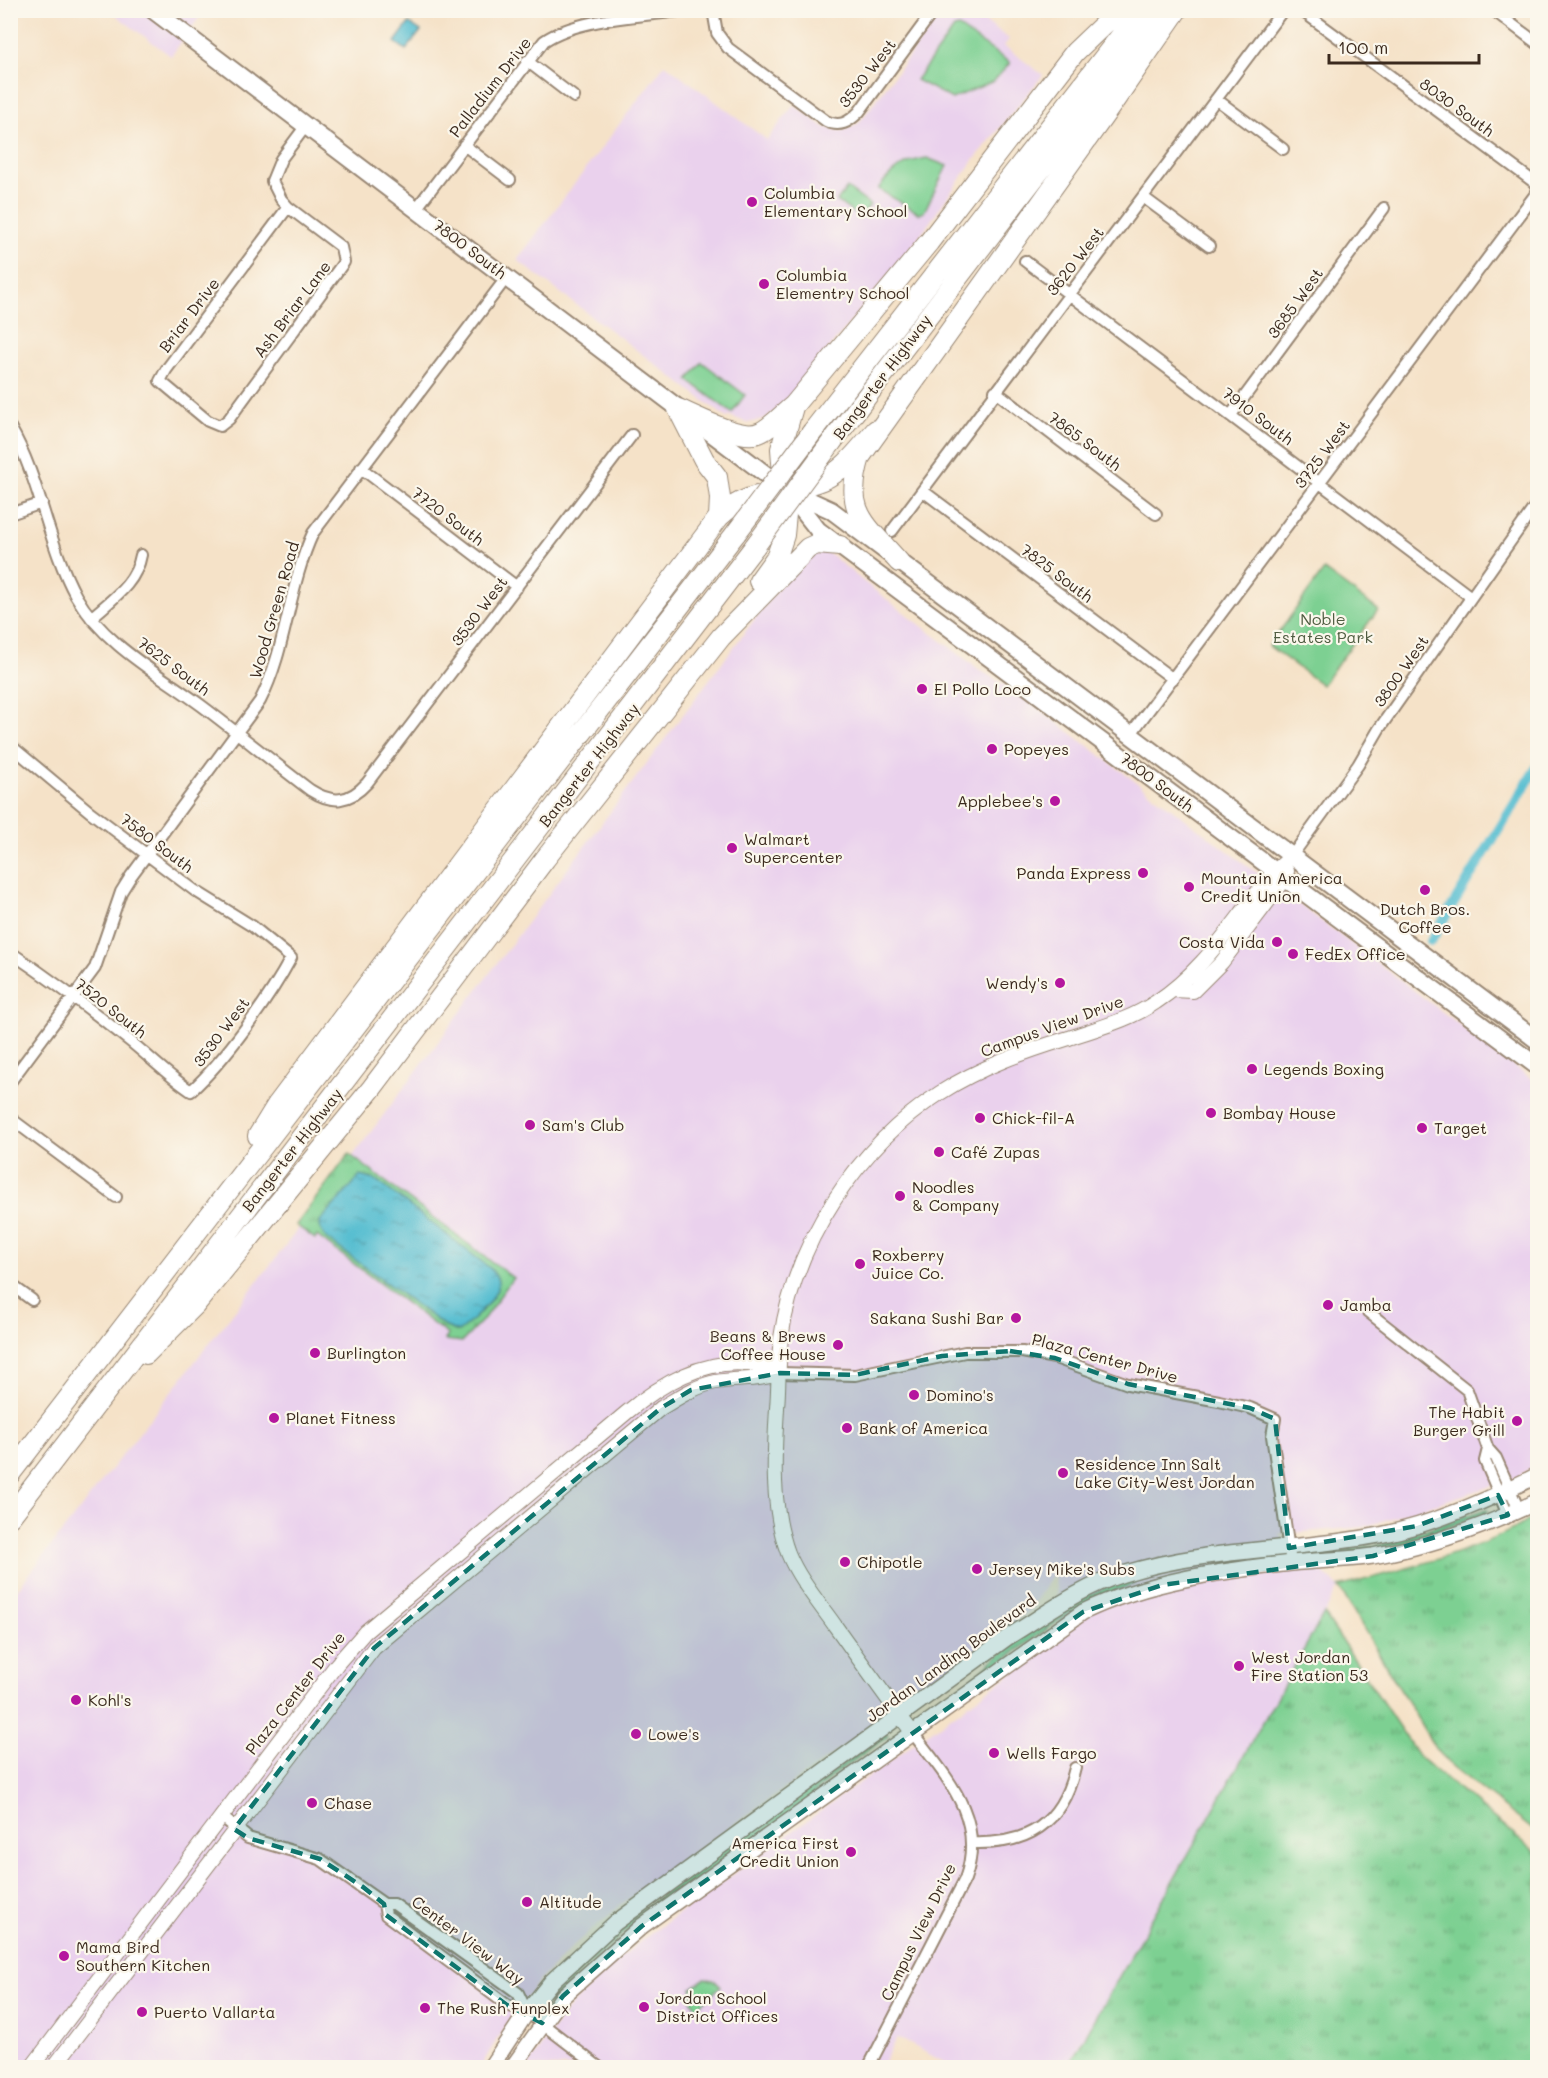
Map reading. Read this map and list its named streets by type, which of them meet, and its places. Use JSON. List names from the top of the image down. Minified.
{"streets":{"highway":["Bangerter Highway"],"main road":["7800 South","Jordan Landing Boulevard"],"street":["3530 West","Palladium Drive","8030 South","3620 West","3685 West","Ash Briar Lane","Briar Drive","7910 South","7865 South","3725 West","7720 South","7825 South","Wood Green Road","7625 South","3800 West","7580 South","7520 South","Campus View Drive","Plaza Center Drive","Center View Way"]},"crossings":[["3530 West","7720 South"],["3530 West","7625 South"],["3530 West","7580 South"],["3530 West","7520 South"],["Palladium Drive","7800 South"],["7800 South","Ash Briar Lane"],["7800 South","3725 West"],["7800 South","Wood Green Road"],["7800 South","3800 West"],["7800 South","Campus View Drive"],["3620 West","7910 South"],["3620 West","7865 South"],["3620 West","7825 South"],["3685 West","7910 South"],["Ash Briar Lane","Briar Drive"],["7910 South","3725 West"],["7910 South","3800 West"],["3725 West","7825 South"],["7720 South","Wood Green Road"],["Wood Green Road","7625 South"],["Wood Green Road","7580 South"],["Wood Green Road","7520 South"],["3800 West","Campus View Drive"],["Campus View Drive","Plaza Center Drive"],["Campus View Drive","Jordan Landing Boulevard"],["Plaza Center Drive","Jordan Landing Boulevard"],["Plaza Center Drive","Center View Way"],["Jordan Landing Boulevard","Center View Way"]],"parks":["Noble Estates Park"],"places":["Columbia Elementary School","Columbia Elementry School","El Pollo Loco","Popeyes","Applebee's","Walmart Supercenter","Panda Express","Mountain America Credit Union","Dutch Bros. Coffee","Costa Vida","FedEx Office","Wendy's","Legends Boxing","Bombay House","Chick-fil-A","Sam's Club","Target","Café Zupas","Noodles & Company","Roxberry Juice Co.","Jamba","Sakana Sushi Bar","Beans & Brews Coffee House","Burlington","Domino's","Planet Fitness","The Habit Burger Grill","Bank of America","Residence Inn Salt Lake City-West Jordan","Chipotle","Jersey Mike's Subs","West Jordan Fire Station 53","Kohl's","Lowe's","Wells Fargo","Chase","America First Credit Union","Altitude","Mama Bird Southern Kitchen","Jordan School District Offices","The Rush Funplex","Puerto Vallarta"],"scale_bar":"100 m"}
